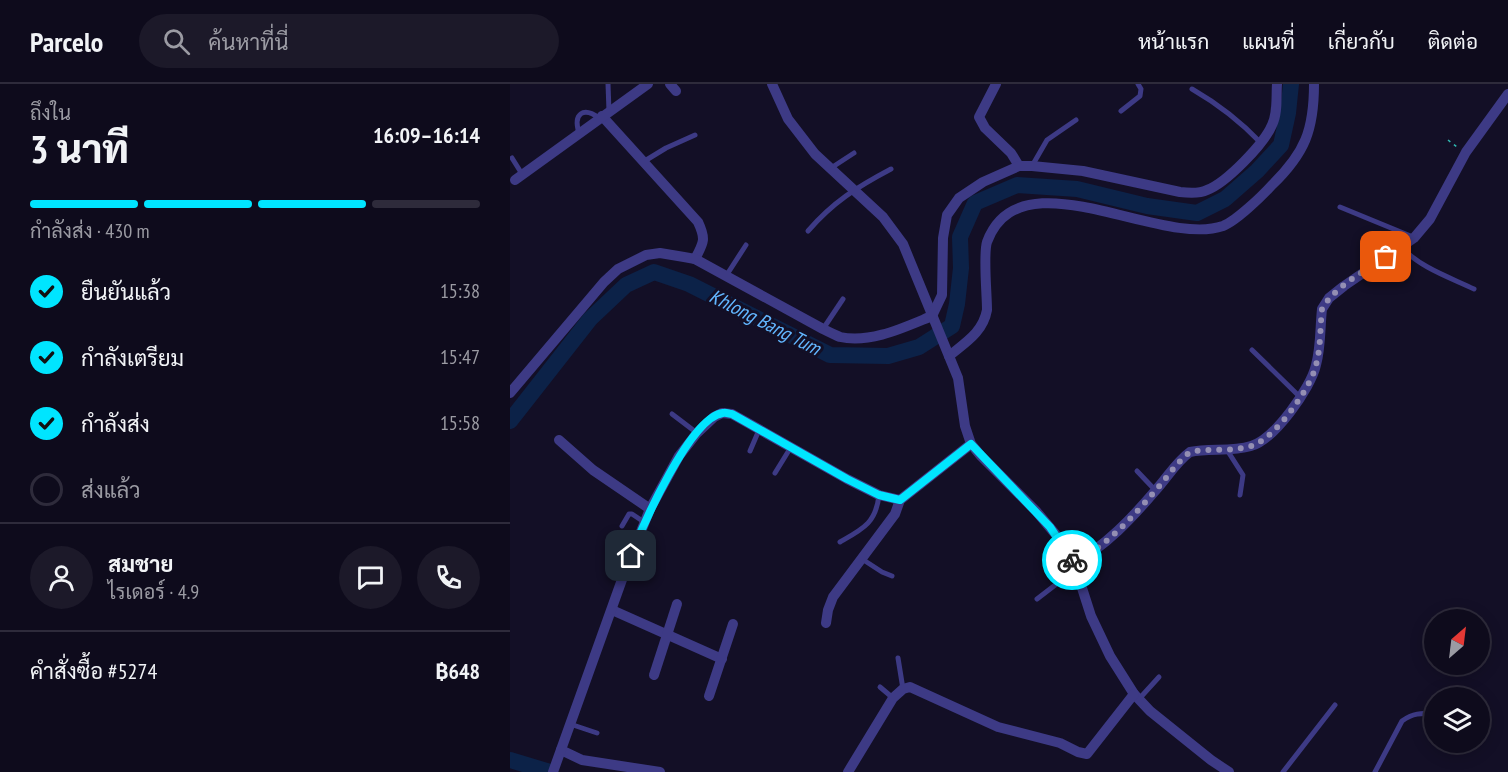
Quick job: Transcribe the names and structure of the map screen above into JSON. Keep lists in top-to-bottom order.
{
  "water": ["Khlong Bang Tum"],
  "north": "top right",
  "page": {
    "header": "Parcelo",
    "search": "ค้นหาที่นี่",
    "nav": [
      "หน้าแรก",
      "แผนที่",
      "เกี่ยวกับ",
      "ติดต่อ"
    ],
    "heading": ["3 นาที", "ถึงใน", "16:09–16:14"],
    "panel": [
      "สมชาย",
      "ไรเดอร์ · 4.9",
      "คำสั่งซื้อ #5274",
      "฿648"
    ],
    "bar": "กำลังส่ง · 430 m",
    "list": [
      ["ยืนยันแล้ว", "15:38"],
      ["กำลังเตรียม", "15:47"],
      ["กำลังส่ง", "15:58"],
      "ส่งแล้ว"
    ]
  }
}
